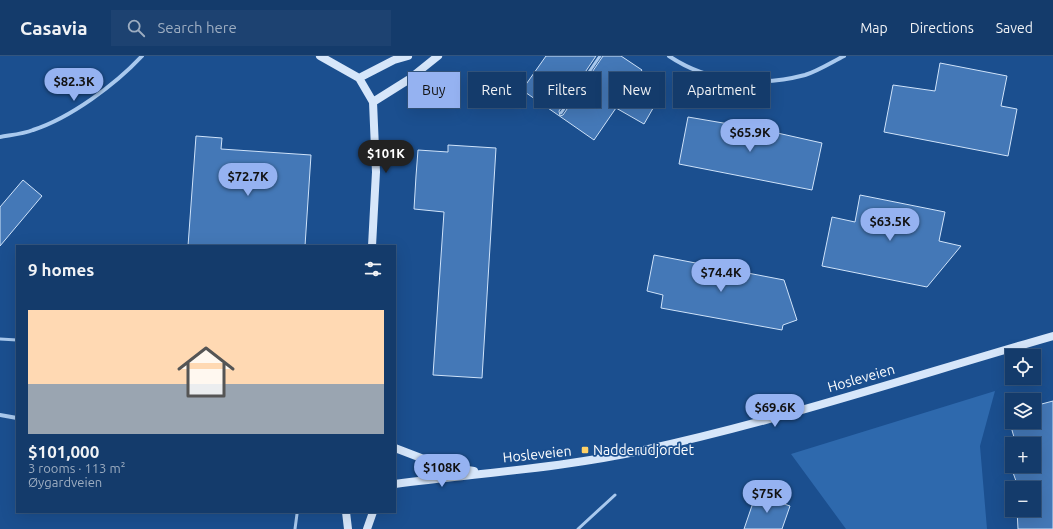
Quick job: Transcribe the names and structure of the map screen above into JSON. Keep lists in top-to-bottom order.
{
  "streets": {
    "street": ["Hosleveien"]
  },
  "places": {
    "transit": ["Nadderudjordet"]
  },
  "page": {
    "header": "Casavia",
    "search": "Search here",
    "nav": ["Map", "Directions", "Saved"],
    "price": [
      "$82.3K",
      "$65.9K",
      "$101K",
      "$72.7K",
      "$63.5K",
      "$74.4K",
      "$69.6K",
      "$108K",
      "$75K"
    ],
    "chip": [
      "Buy",
      "Rent",
      "Filters",
      "New",
      "Apartment"
    ],
    "heading": "9 homes",
    "list": [
      {
        "name": "$101,000",
        "note": "3 rooms · 113 m² · Øygardveien"
      }
    ],
    "map_buttons": ["+", "−"]
  }
}
